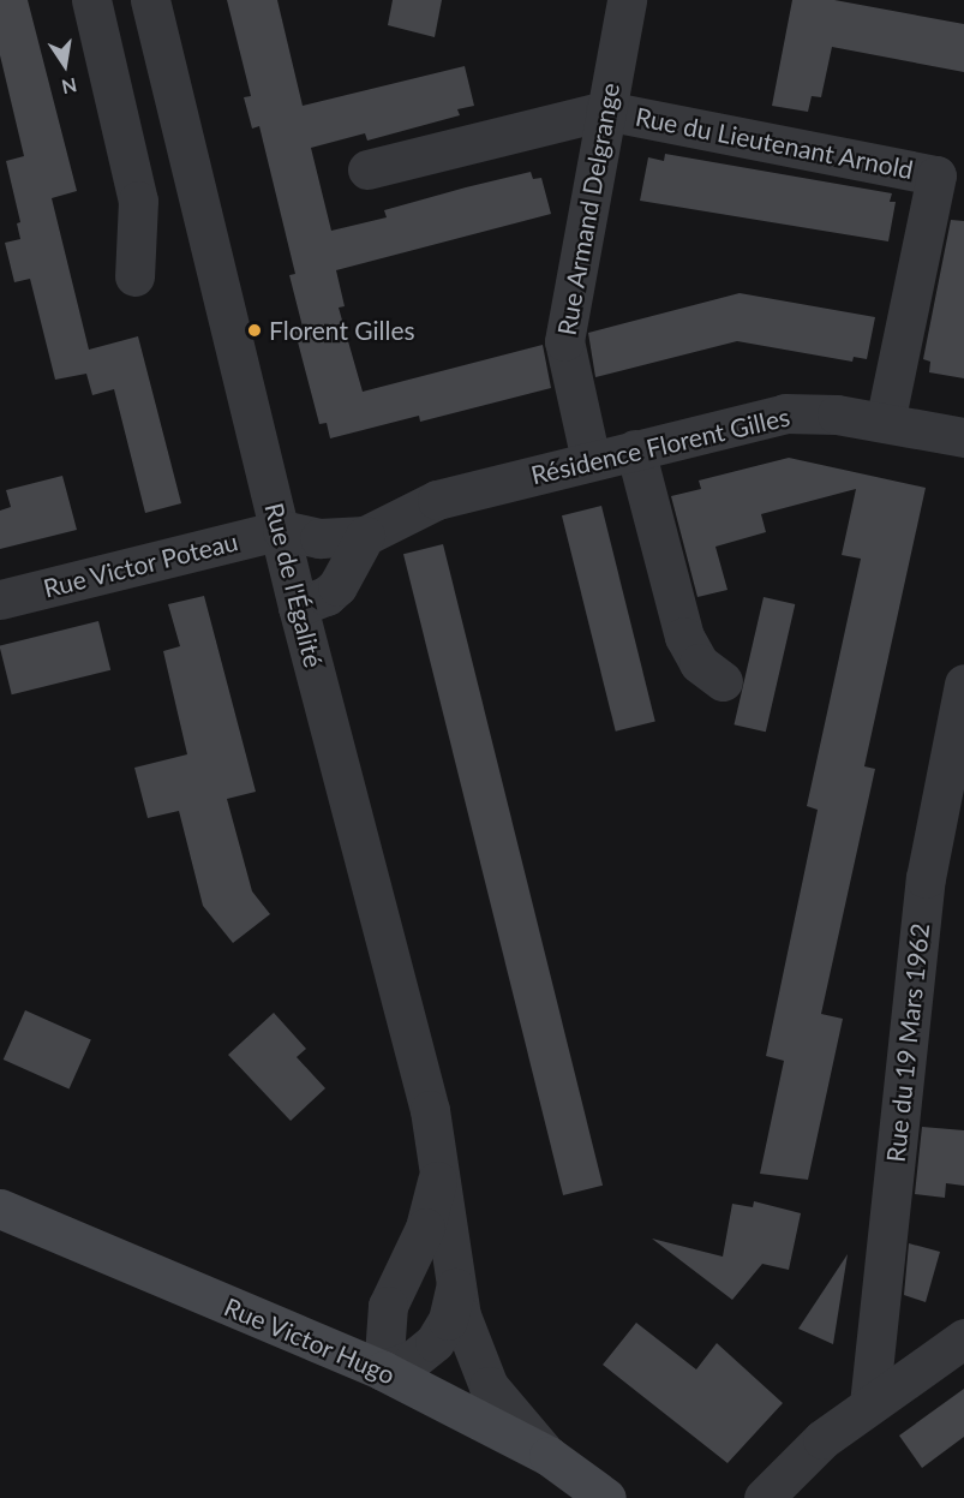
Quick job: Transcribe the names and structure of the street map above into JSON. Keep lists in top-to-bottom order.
{
  "streets": {
    "street": [
      "Rue du Lieutenant Arnold",
      "Rue Armand Delgrange",
      "Résidence Florent Gilles",
      "Rue Victor Poteau",
      "Rue de l'Égalité",
      "Rue du 19 Mars 1962",
      "Rue Victor Hugo"
    ]
  },
  "crossings": [
    ["Rue du Lieutenant Arnold", "Rue Armand Delgrange"],
    ["Rue du Lieutenant Arnold", "Résidence Florent Gilles"],
    ["Rue Armand Delgrange", "Résidence Florent Gilles"],
    ["Résidence Florent Gilles", "Rue Victor Poteau"],
    ["Résidence Florent Gilles", "Rue de l'Égalité"],
    ["Rue Victor Poteau", "Rue de l'Égalité"],
    ["Rue de l'Égalité", "Rue Victor Hugo"]
  ],
  "places": ["Florent Gilles"],
  "north": "bottom"
}
